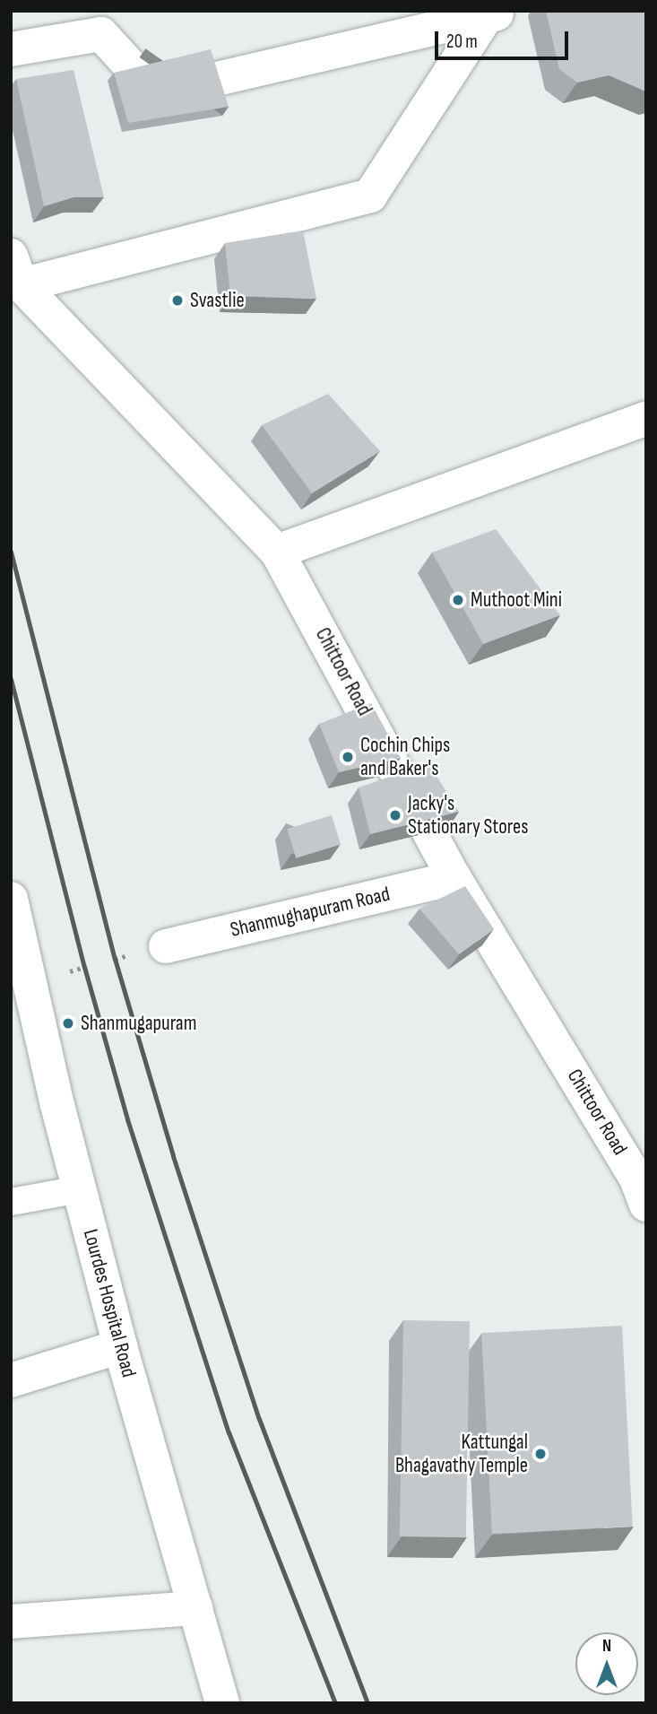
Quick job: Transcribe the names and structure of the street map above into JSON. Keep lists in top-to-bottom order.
{
  "streets": {
    "street": ["Chittoor Road", "Shanmughapuram Road", "Lourdes Hospital Road"]
  },
  "crossings": [
    ["Chittoor Road", "Shanmughapuram Road"]
  ],
  "places": [
    "Svastlie",
    "Muthoot Mini",
    "Cochin Chips and Baker's",
    "Jacky's Stationary Stores",
    "Shanmugapuram",
    "Kattungal Bhagavathy Temple"
  ],
  "scale_bar": "20 m",
  "north": "top"
}
